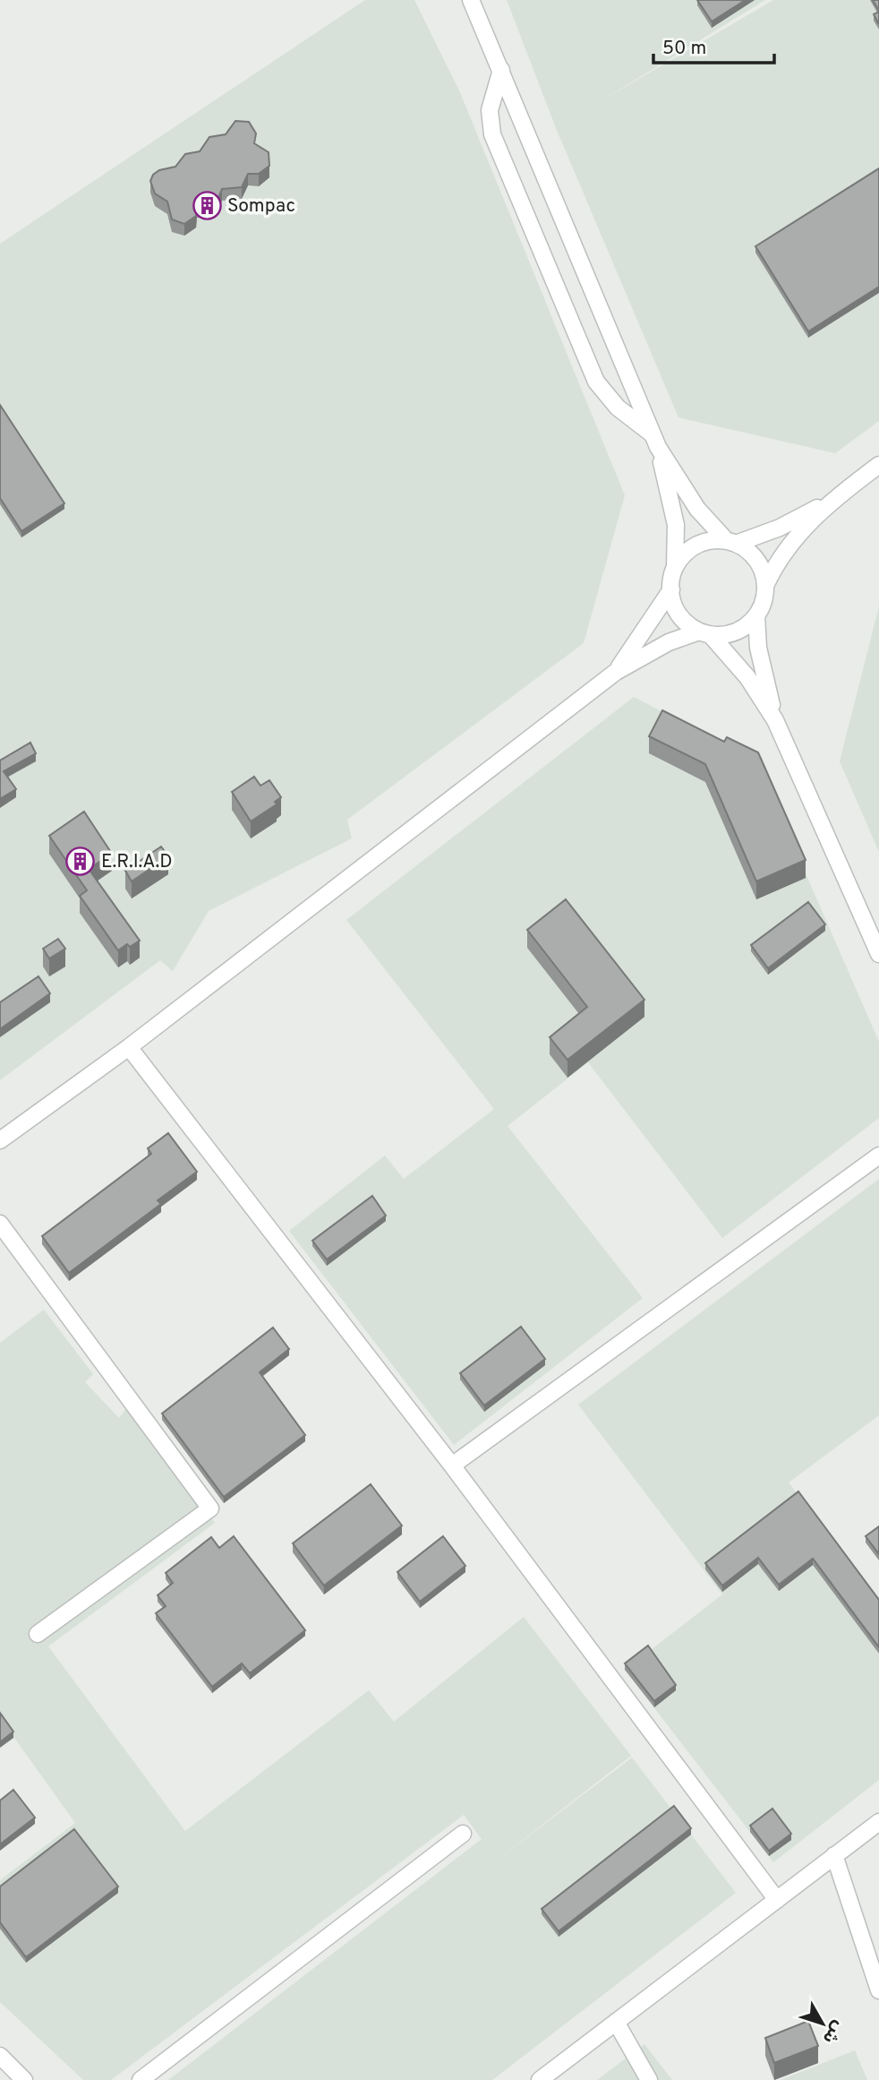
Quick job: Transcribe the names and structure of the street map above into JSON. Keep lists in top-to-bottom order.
{
  "places": {
    "building": ["Sompac", "E.R.I.A.D"]
  },
  "scale_bar": "50 m",
  "north": "bottom right"
}
